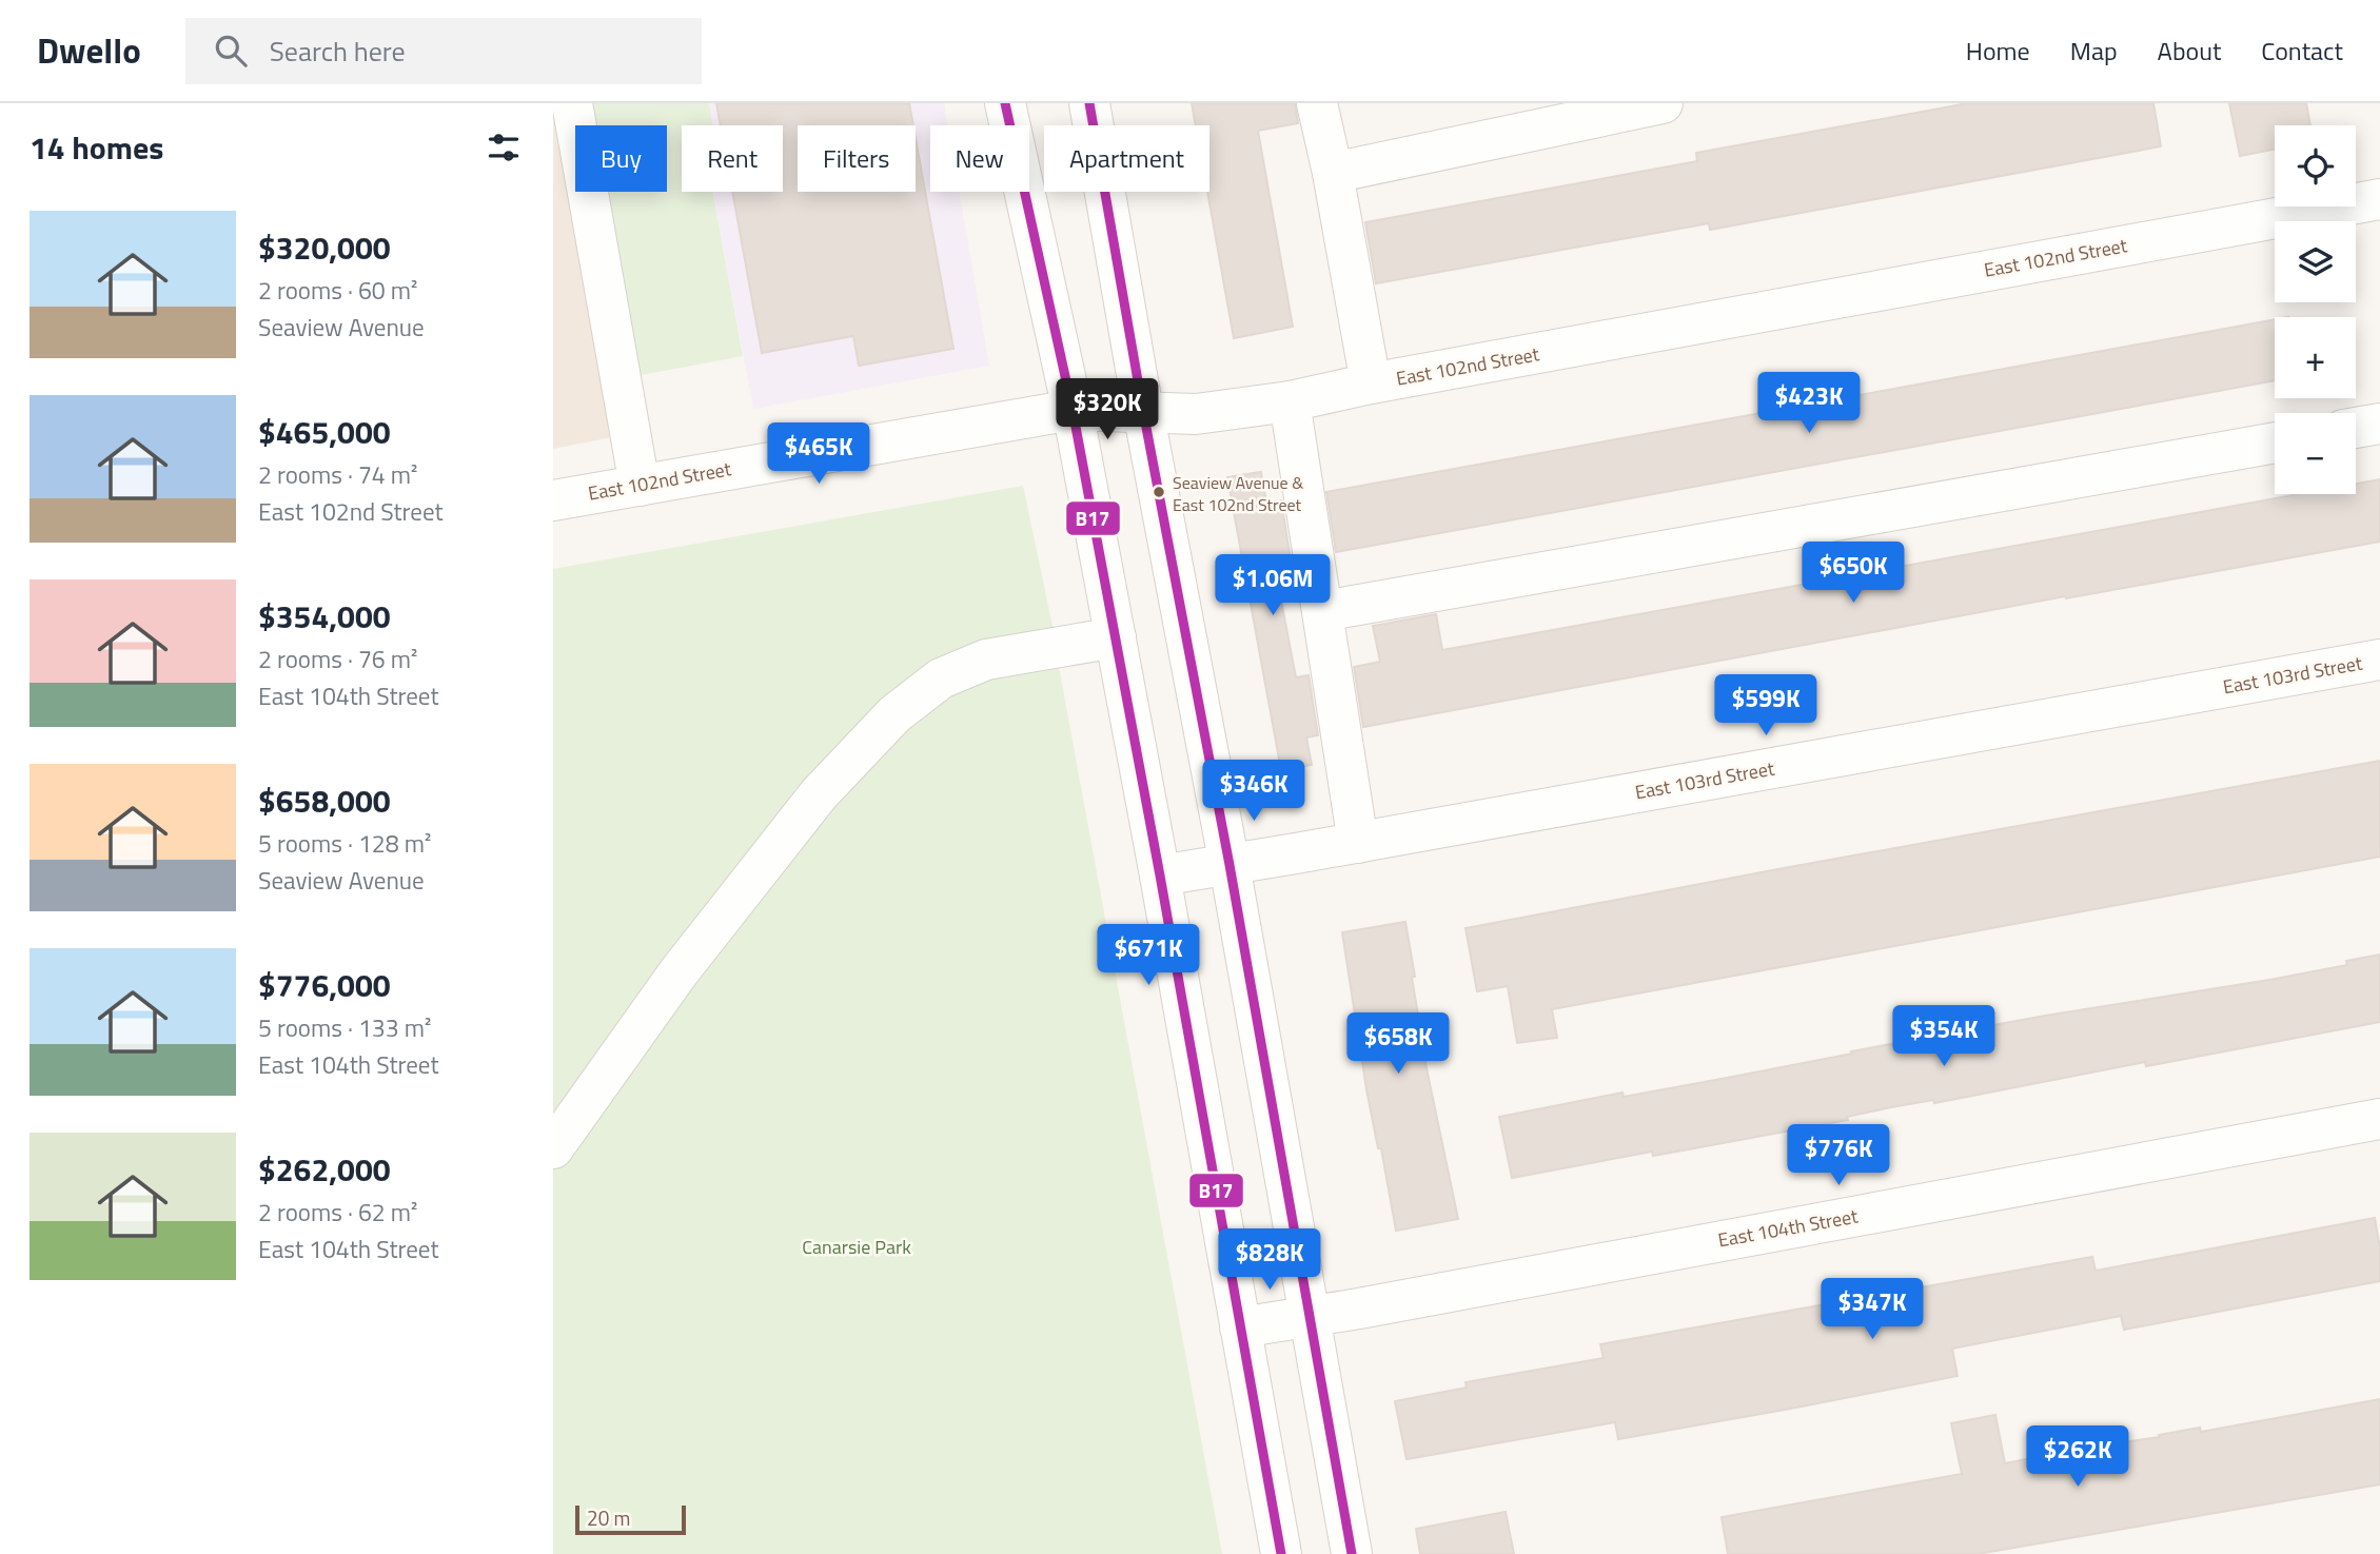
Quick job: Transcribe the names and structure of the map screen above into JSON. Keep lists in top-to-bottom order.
{
  "streets": {
    "street": ["East 102nd Street", "East 103rd Street", "East 104th Street"]
  },
  "parks": ["Canarsie Park"],
  "places": ["Seaview Avenue & East 102nd Street"],
  "lines": ["transit line B17"],
  "scale_bar": "20 m",
  "page": {
    "header": "Dwello",
    "search": "Search here",
    "nav": [
      "Home",
      "Map",
      "About",
      "Contact"
    ],
    "heading": "14 homes",
    "map_buttons": ["+", "−"],
    "chip": [
      "Buy",
      "Rent",
      "Filters",
      "New",
      "Apartment"
    ],
    "list": [
      {
        "name": "$320,000",
        "note": "2 rooms · 60 m² · Seaview Avenue"
      },
      {
        "name": "$465,000",
        "note": "2 rooms · 74 m² · East 102nd Street"
      },
      {
        "name": "$354,000",
        "note": "2 rooms · 76 m² · East 104th Street"
      },
      {
        "name": "$658,000",
        "note": "5 rooms · 128 m² · Seaview Avenue"
      },
      {
        "name": "$776,000",
        "note": "5 rooms · 133 m² · East 104th Street"
      },
      {
        "name": "$262,000",
        "note": "2 rooms · 62 m² · East 104th Street"
      }
    ],
    "price": [
      "$423K",
      "$320K",
      "$465K",
      "$650K",
      "$1.06M",
      "$599K",
      "$346K",
      "$671K",
      "$354K",
      "$658K",
      "$776K",
      "$828K",
      "$347K",
      "$262K"
    ],
    "scale": "20 m"
  }
}
